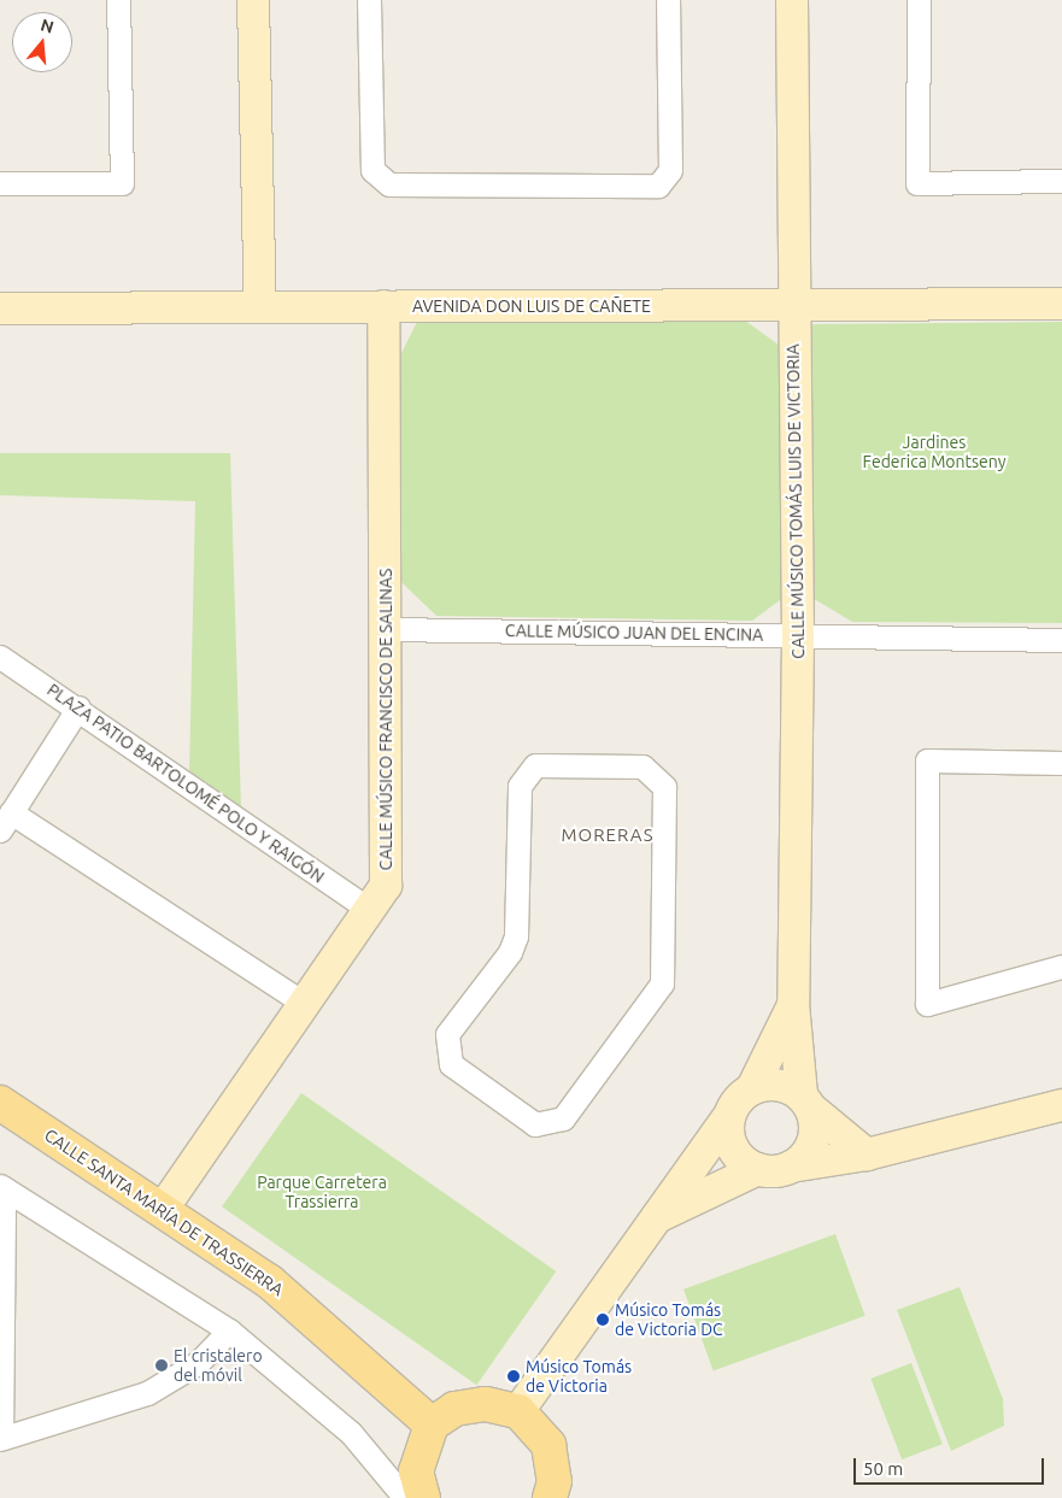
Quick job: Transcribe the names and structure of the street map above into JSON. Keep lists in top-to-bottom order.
{
  "streets": {
    "main road": ["CALLE SANTA MARÍA DE TRASSIERRA"],
    "street": [
      "AVENIDA DON LUIS DE CAÑETE",
      "CALLE MÚSICO TOMÁS LUIS DE VICTORIA",
      "CALLE MÚSICO JUAN DEL ENCINA",
      "CALLE MÚSICO FRANCISCO DE SALINAS",
      "PLAZA PATIO BARTOLOMÉ POLO Y RAIGÓN"
    ]
  },
  "crossings": [
    ["AVENIDA DON LUIS DE CAÑETE", "CALLE MÚSICO TOMÁS LUIS DE VICTORIA"],
    ["AVENIDA DON LUIS DE CAÑETE", "CALLE MÚSICO FRANCISCO DE SALINAS"],
    ["CALLE MÚSICO TOMÁS LUIS DE VICTORIA", "CALLE MÚSICO JUAN DEL ENCINA"],
    ["CALLE MÚSICO JUAN DEL ENCINA", "CALLE MÚSICO FRANCISCO DE SALINAS"],
    ["CALLE MÚSICO FRANCISCO DE SALINAS", "PLAZA PATIO BARTOLOMÉ POLO Y RAIGÓN"],
    ["CALLE MÚSICO FRANCISCO DE SALINAS", "CALLE SANTA MARÍA DE TRASSIERRA"]
  ],
  "districts": ["MORERAS"],
  "parks": ["Jardines Federica Montseny", "Parque Carretera Trassierra"],
  "places": ["Músico Tomás de Victoria DC", "El cristalero del móvil", "Músico Tomás de Victoria"],
  "scale_bar": "50 m",
  "north": "top"
}
